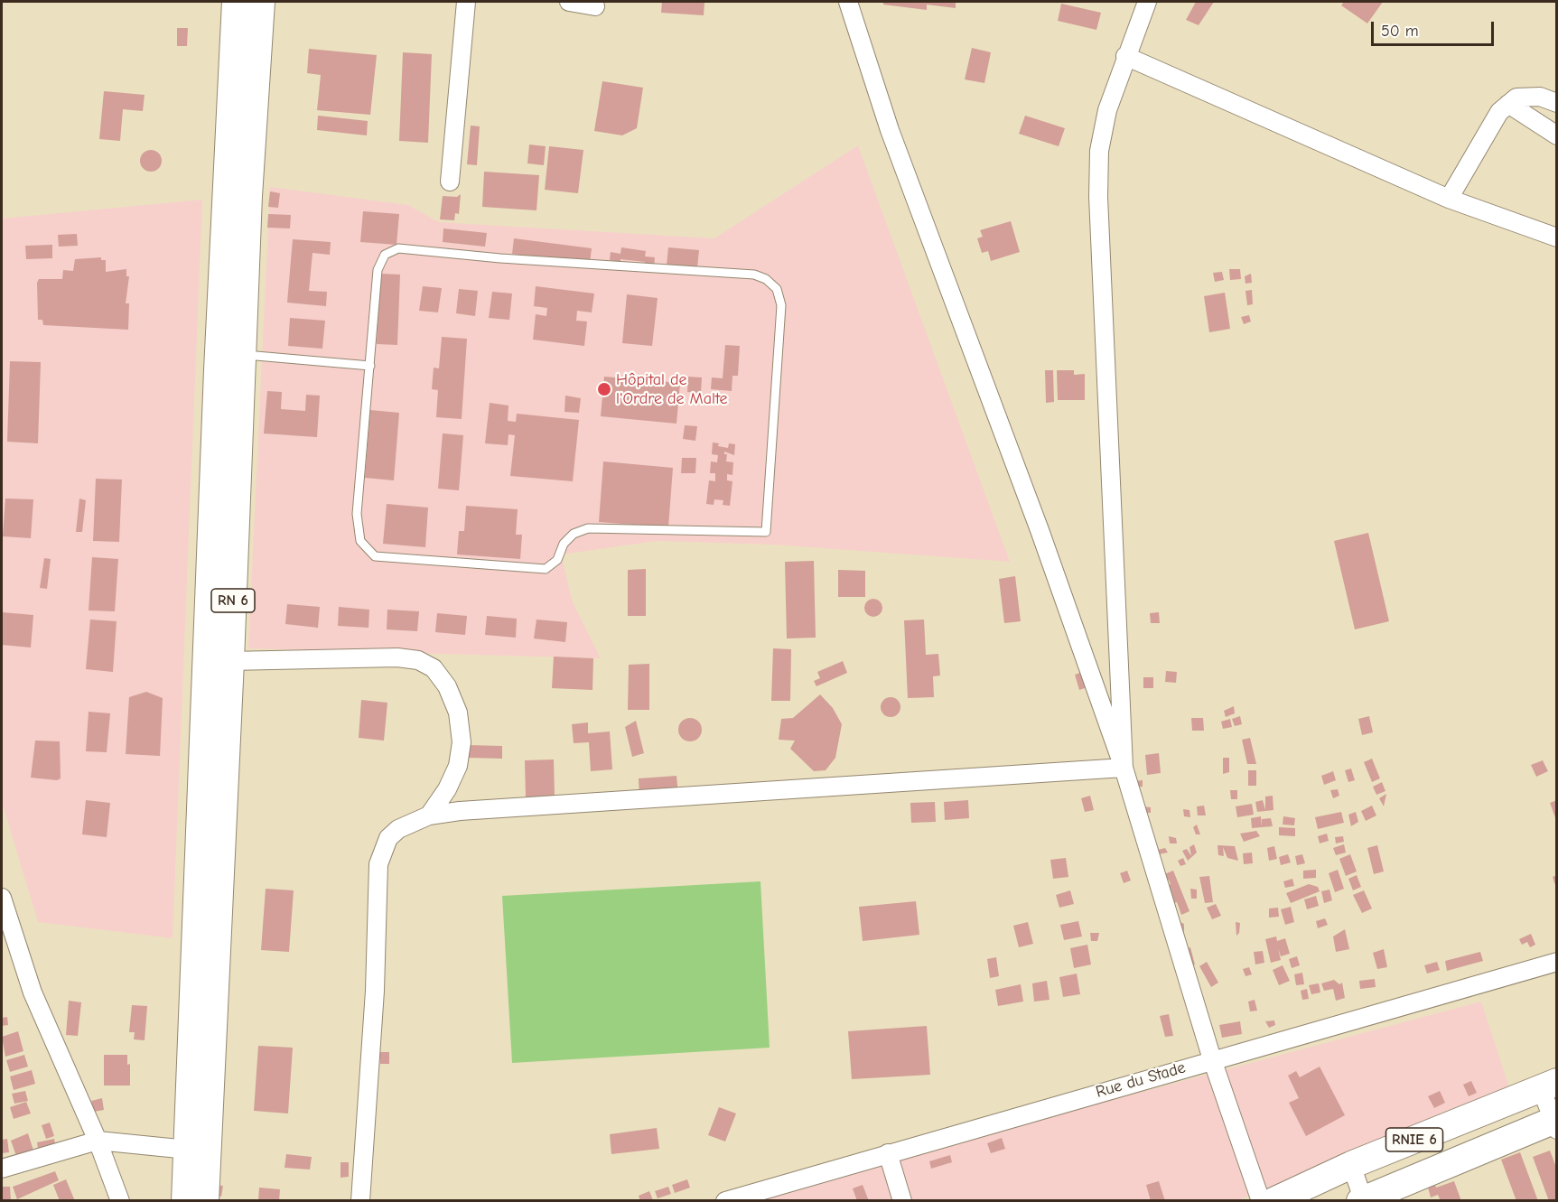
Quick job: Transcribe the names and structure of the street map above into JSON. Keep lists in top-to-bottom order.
{
  "streets": {
    "main road": ["RN 6", "RNIE 6"],
    "street": ["Rue du Stade"]
  },
  "places": ["Hôpital de l'Ordre de Malte"],
  "scale_bar": "50 m"
}
